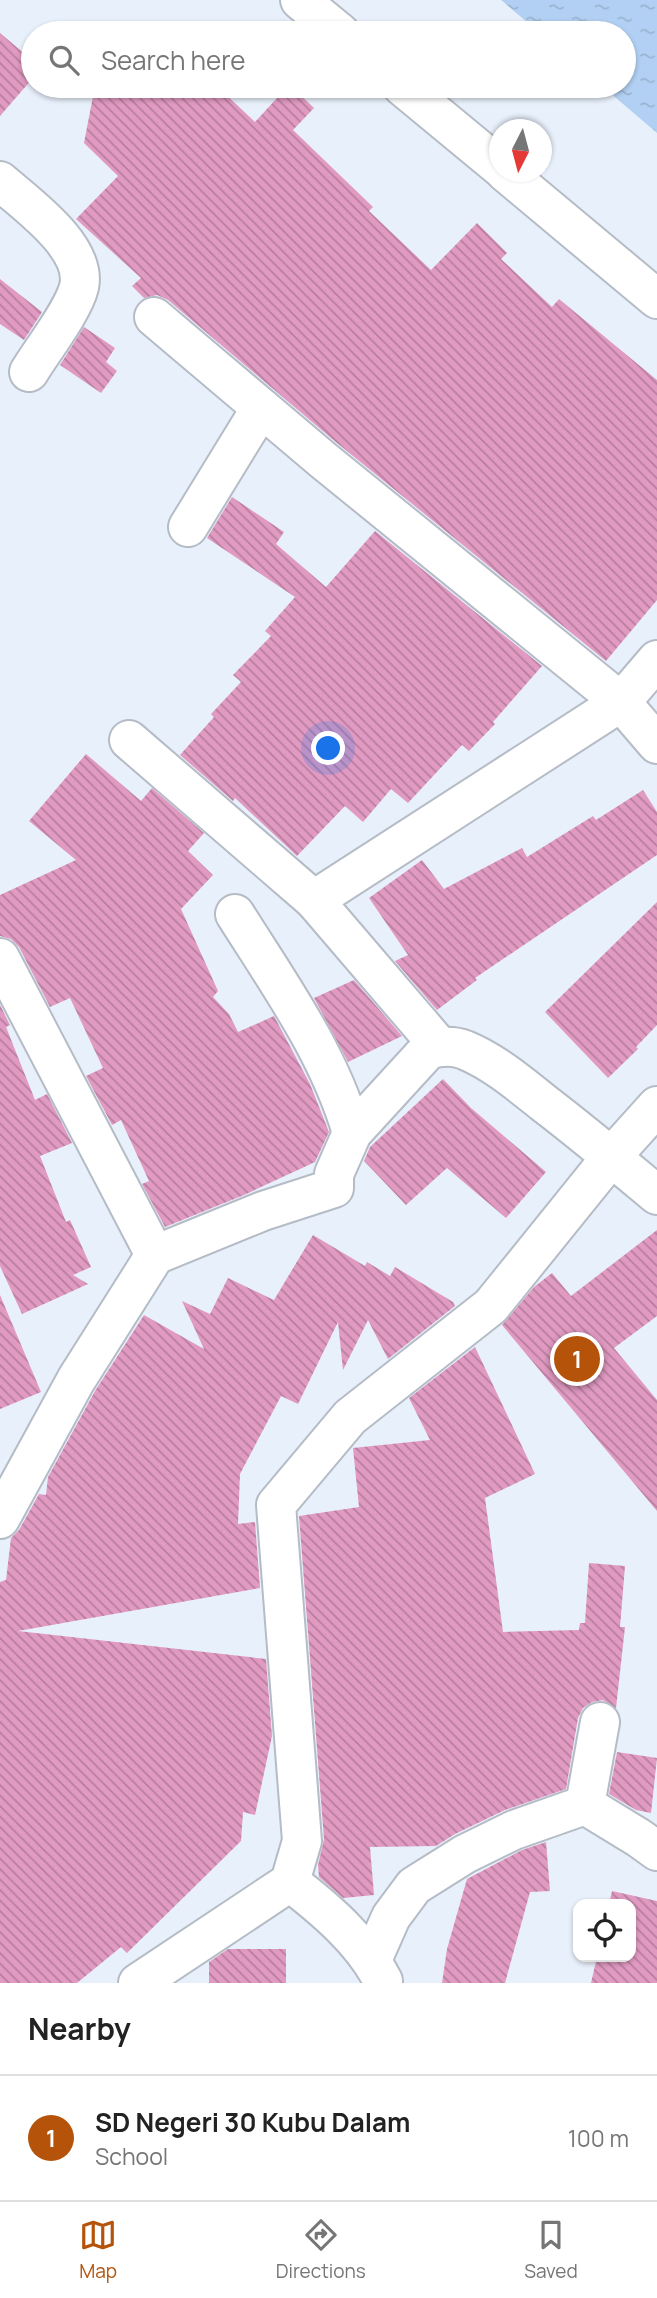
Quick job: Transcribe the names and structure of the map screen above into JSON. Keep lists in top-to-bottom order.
{
  "north": "bottom",
  "page": {
    "search": "Search here",
    "pins": "1",
    "heading": "Nearby",
    "list": [
      {
        "mark": "1",
        "name": "SD Negeri 30 Kubu Dalam",
        "note": "School",
        "value": "100 m"
      }
    ],
    "nav": ["Map", "Directions", "Saved"]
  }
}
